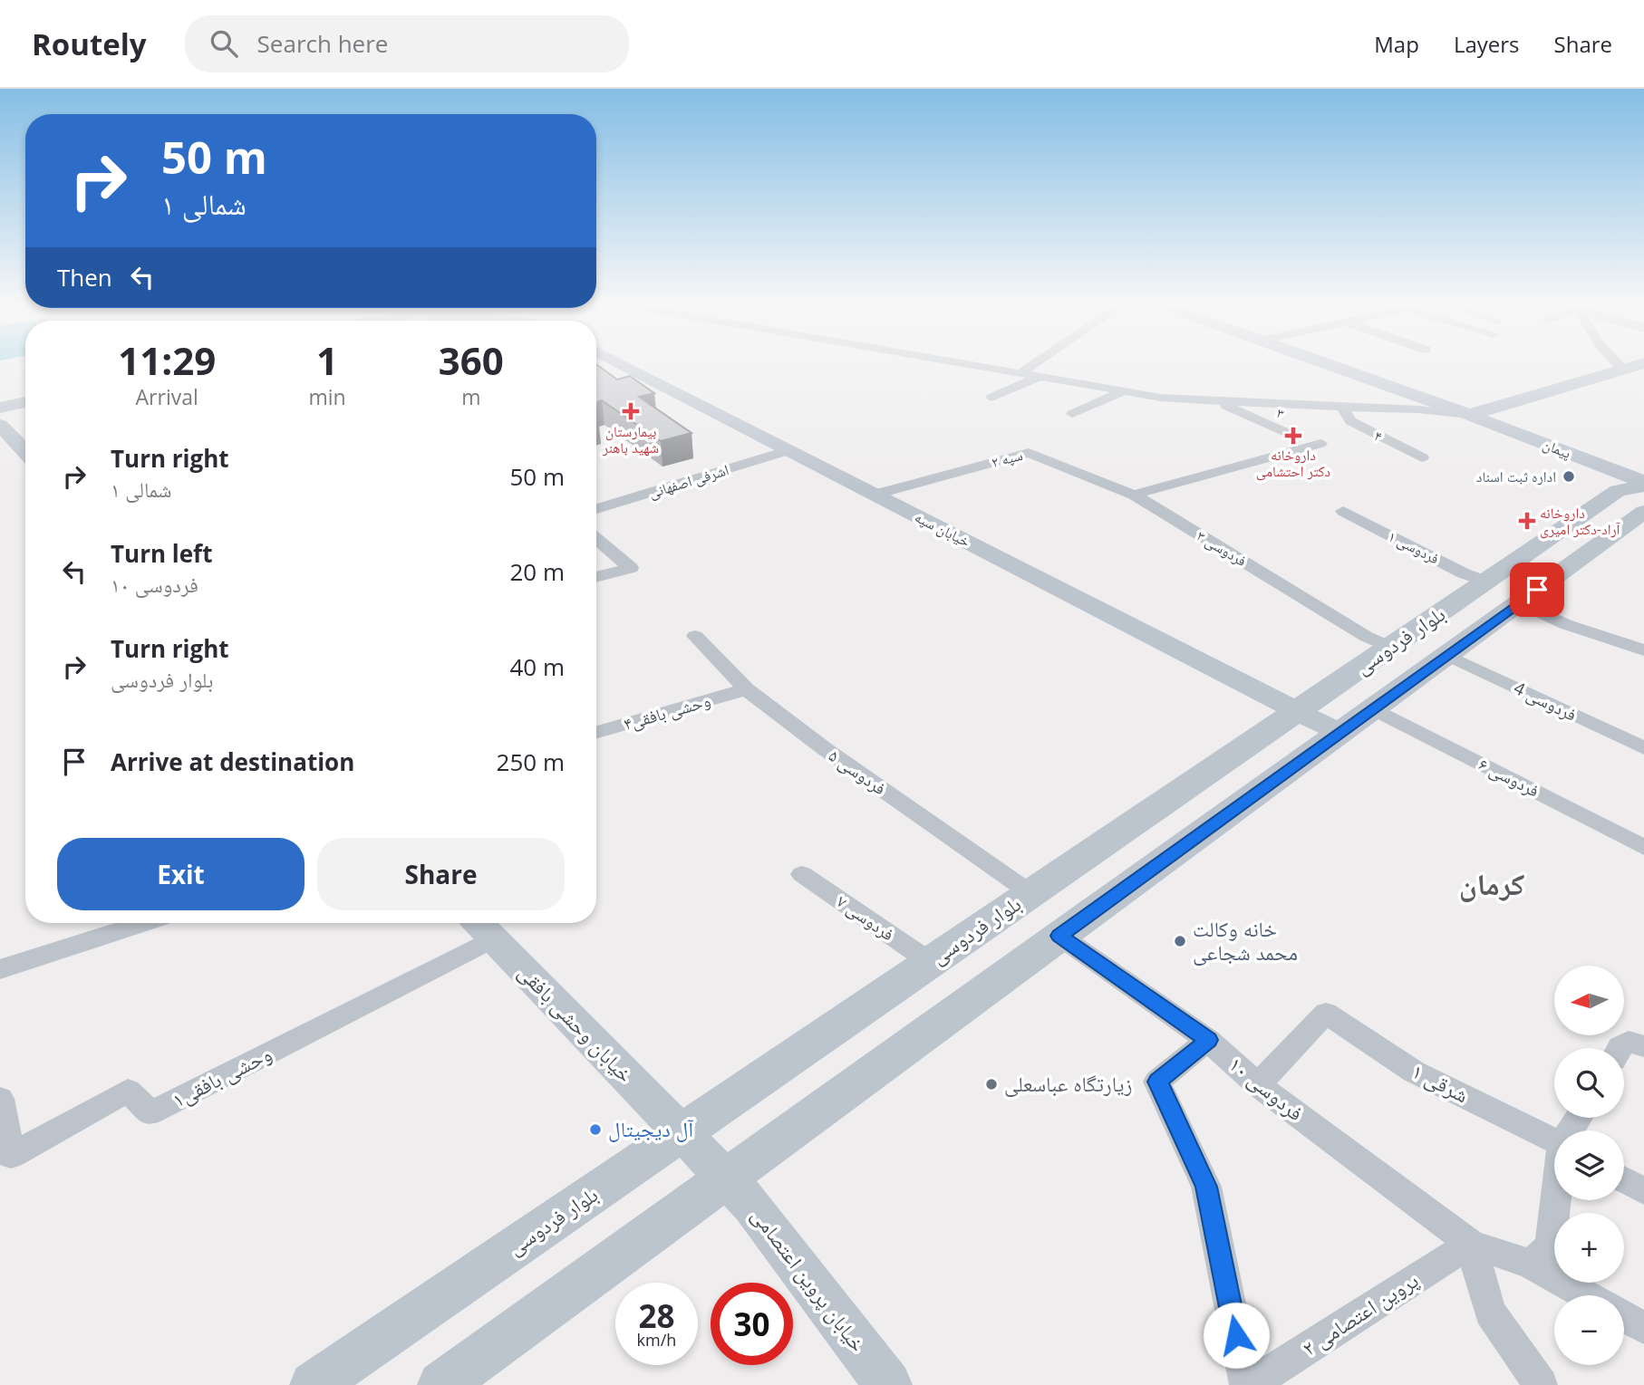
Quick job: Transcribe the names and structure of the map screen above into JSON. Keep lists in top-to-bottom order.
{
  "streets": {
    "main road": [
      "پیمان",
      "خیابان سپه",
      "بلوار فردوسی",
      "خیابان وحشی بافقی",
      "خیابان پروین اعتصامی"
    ],
    "street": [
      "۳",
      "۴",
      "سپه ۲",
      "اشرفی اصفهانی",
      "فردوسی ۱",
      "فردوسی ۳",
      "فردوسی 4",
      "وحشی بافقی۴",
      "فردوسی ۵",
      "فردوسی ۶",
      "فردوسی ۷",
      "وحشی بافقی۱",
      "شرقی ۱",
      "فردوسی ۱۰",
      "پروین اعتصامی ۲"
    ]
  },
  "crossings": [
    ["پیمان", "بلوار فردوسی"],
    ["سپه ۲", "خیابان سپه"],
    ["سپه ۲", "فردوسی ۳"],
    ["اشرفی اصفهانی", "خیابان سپه"],
    ["خیابان سپه", "بلوار فردوسی"],
    ["فردوسی ۱", "بلوار فردوسی"],
    ["فردوسی ۳", "بلوار فردوسی"],
    ["بلوار فردوسی", "فردوسی 4"],
    ["بلوار فردوسی", "فردوسی ۵"],
    ["بلوار فردوسی", "فردوسی ۶"],
    ["بلوار فردوسی", "فردوسی ۷"],
    ["بلوار فردوسی", "خیابان وحشی بافقی"],
    ["بلوار فردوسی", "فردوسی ۱۰"],
    ["بلوار فردوسی", "خیابان پروین اعتصامی"],
    ["وحشی بافقی۴", "فردوسی ۵"],
    ["خیابان وحشی بافقی", "وحشی بافقی۱"],
    ["خیابان وحشی بافقی", "خیابان پروین اعتصامی"],
    ["شرقی ۱", "فردوسی ۱۰"],
    ["فردوسی ۱۰", "پروین اعتصامی ۲"]
  ],
  "districts": ["کرمان"],
  "places": {
    "health": ["بیمارستان شهید باهنر", "داروخانه دکتر احتشامی", "داروخانه آراد-دکتر امیری"],
    "other": [
      "اداره ثبت اسناد",
      "خانه وکالت محمد شجاعی",
      "زیارتگاه عباسعلی",
      "آل دیجیتال"
    ]
  },
  "north": "left",
  "page": {
    "header": "Routely",
    "search": "Search here",
    "nav": ["Map", "Layers", "Share"],
    "turn": ["50 m", "شمالی ۱"],
    "then": "Then",
    "eta": [
      "11:29",
      "Arrival",
      "1",
      "min",
      "360",
      "m"
    ],
    "list": [
      {
        "name": "Turn right",
        "note": "شمالی ۱",
        "value": "50 m"
      },
      {
        "name": "Turn left",
        "note": "فردوسی ۱۰",
        "value": "20 m"
      },
      {
        "name": "Turn right",
        "note": "بلوار فردوسی",
        "value": "40 m"
      },
      {
        "name": "Arrive at destination",
        "value": "250 m"
      }
    ],
    "buttons": ["Exit", "Share"],
    "map_buttons": ["+", "−"],
    "speed": "28 km/h",
    "limit": "30"
  }
}
